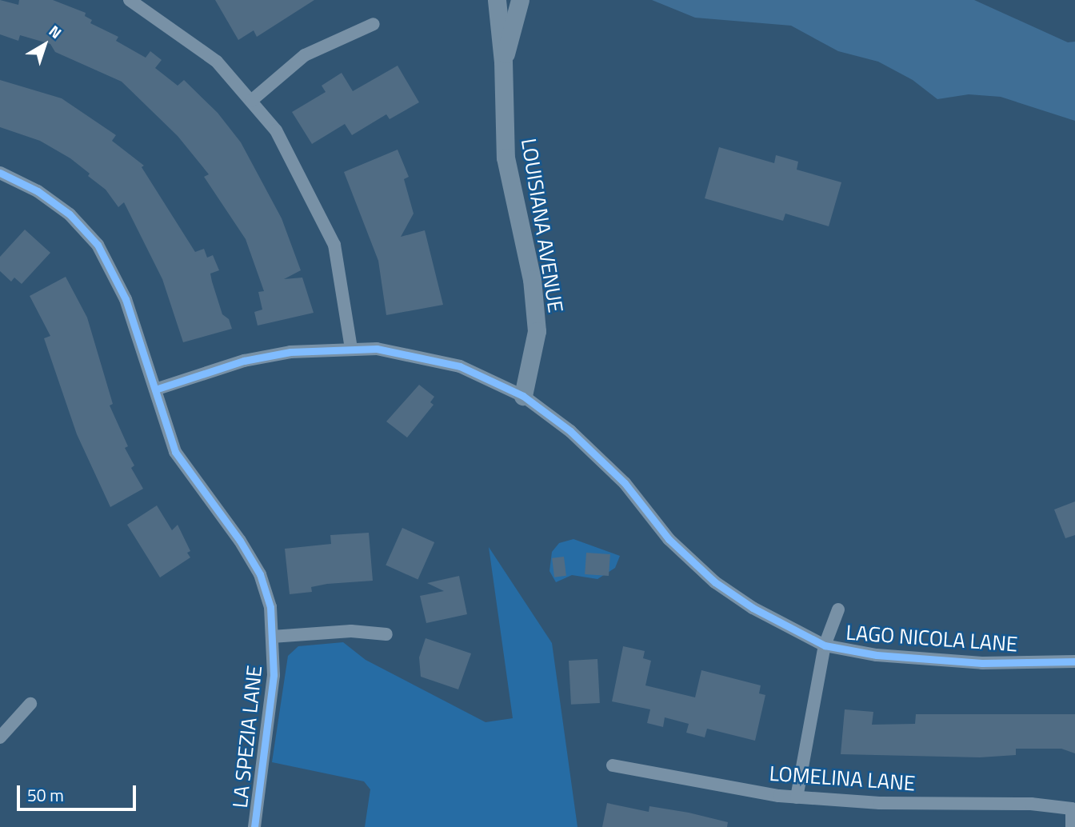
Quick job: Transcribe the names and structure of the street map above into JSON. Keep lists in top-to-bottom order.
{
  "streets": {
    "street": [
      "LOUISIANA AVENUE",
      "LAGO NICOLA LANE",
      "LA SPEZIA LANE",
      "LOMELINA LANE"
    ]
  },
  "crossings": [
    ["LOUISIANA AVENUE", "LAGO NICOLA LANE"],
    ["LAGO NICOLA LANE", "LA SPEZIA LANE"]
  ],
  "scale_bar": "50 m",
  "north": "top right"
}
